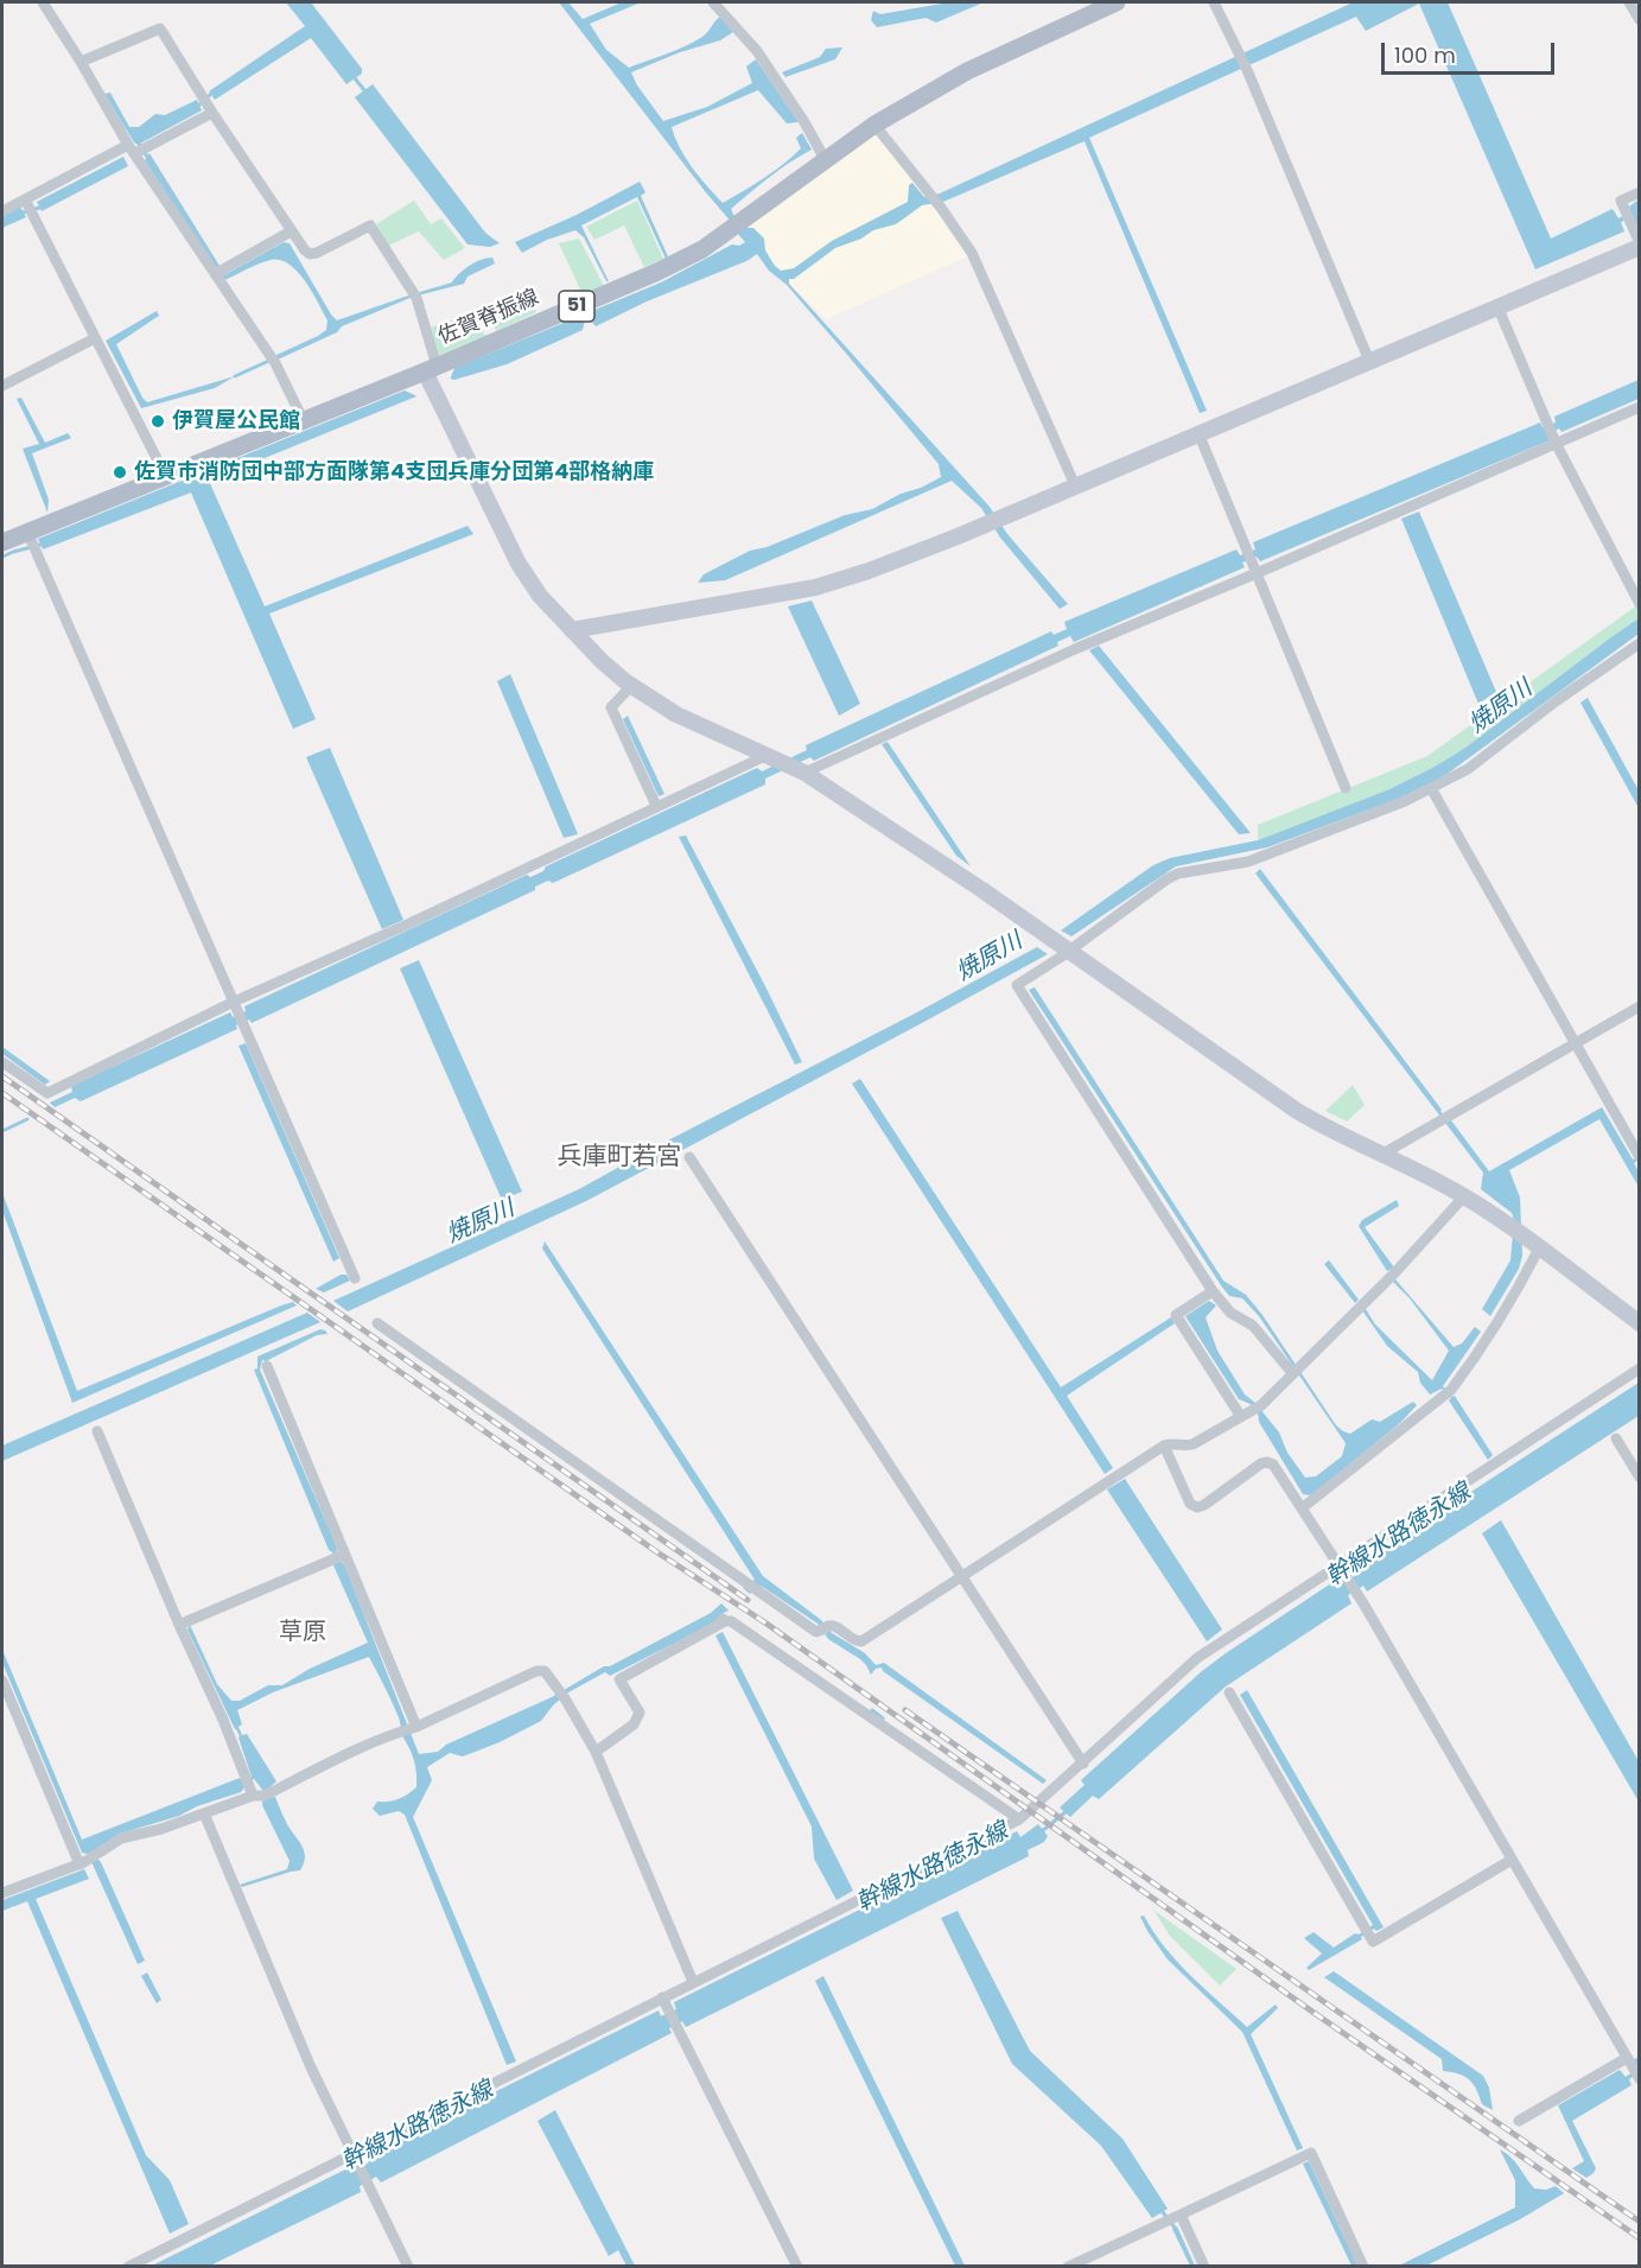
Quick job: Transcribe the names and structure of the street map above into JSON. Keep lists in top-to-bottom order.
{
  "streets": {
    "main road": ["51", "佐賀脊振線"]
  },
  "districts": ["兵庫町若宮", "草原"],
  "water": ["焼原川", "幹線水路徳永線"],
  "places": ["伊賀屋公民館", "佐賀市消防団中部方面隊第4支団兵庫分団第4部格納庫"],
  "scale_bar": "100 m"
}
